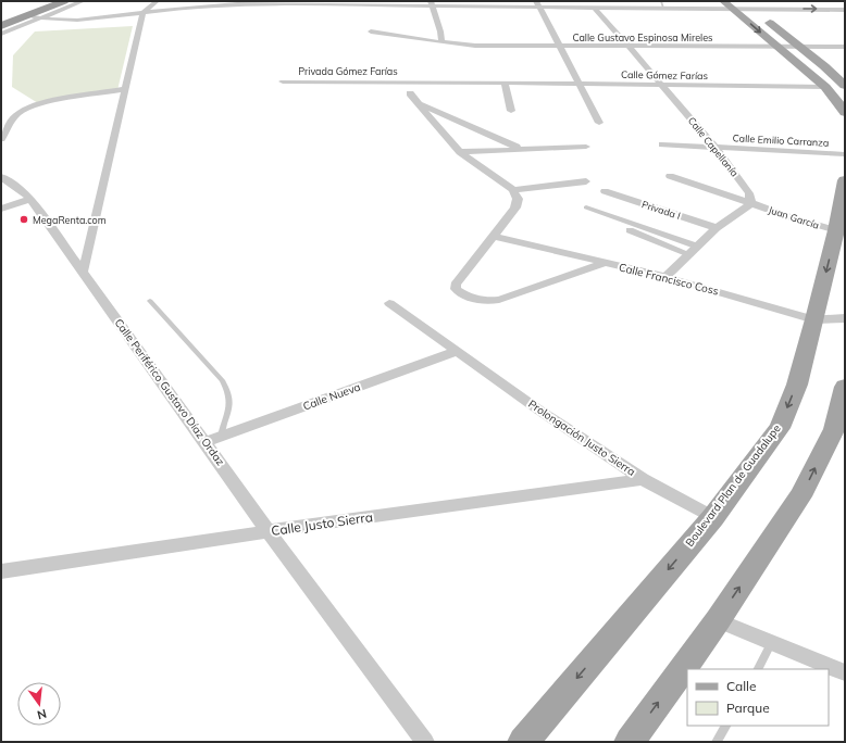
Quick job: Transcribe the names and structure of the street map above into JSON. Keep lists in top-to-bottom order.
{
  "streets": {
    "main road": ["Boulevard Plan de Guadalupe"],
    "street": [
      "Calle Gustavo Espinosa Mireles",
      "Privada Gómez Farías",
      "Calle Gómez Farías",
      "Calle Emilio Carranza",
      "Calle Capellanía",
      "Privada I",
      "Juan García",
      "Calle Francisco Coss",
      "Calle Periférico Gustavo Díaz Ordaz",
      "Calle Nueva",
      "Prolongación Justo Sierra",
      "Calle Justo Sierra"
    ]
  },
  "crossings": [
    ["Calle Gustavo Espinosa Mireles", "Calle Capellanía"],
    ["Privada Gómez Farías", "Calle Gómez Farías"],
    ["Calle Gómez Farías", "Calle Capellanía"],
    ["Calle Emilio Carranza", "Calle Capellanía"],
    ["Calle Capellanía", "Juan García"],
    ["Juan García", "Boulevard Plan de Guadalupe"],
    ["Calle Francisco Coss", "Boulevard Plan de Guadalupe"],
    ["Calle Periférico Gustavo Díaz Ordaz", "Calle Nueva"],
    ["Calle Periférico Gustavo Díaz Ordaz", "Calle Justo Sierra"],
    ["Calle Nueva", "Prolongación Justo Sierra"],
    ["Prolongación Justo Sierra", "Boulevard Plan de Guadalupe"],
    ["Prolongación Justo Sierra", "Calle Justo Sierra"]
  ],
  "places": ["MegaRenta.com"],
  "legend": ["Calle", "Parque"],
  "north": "bottom"
}
